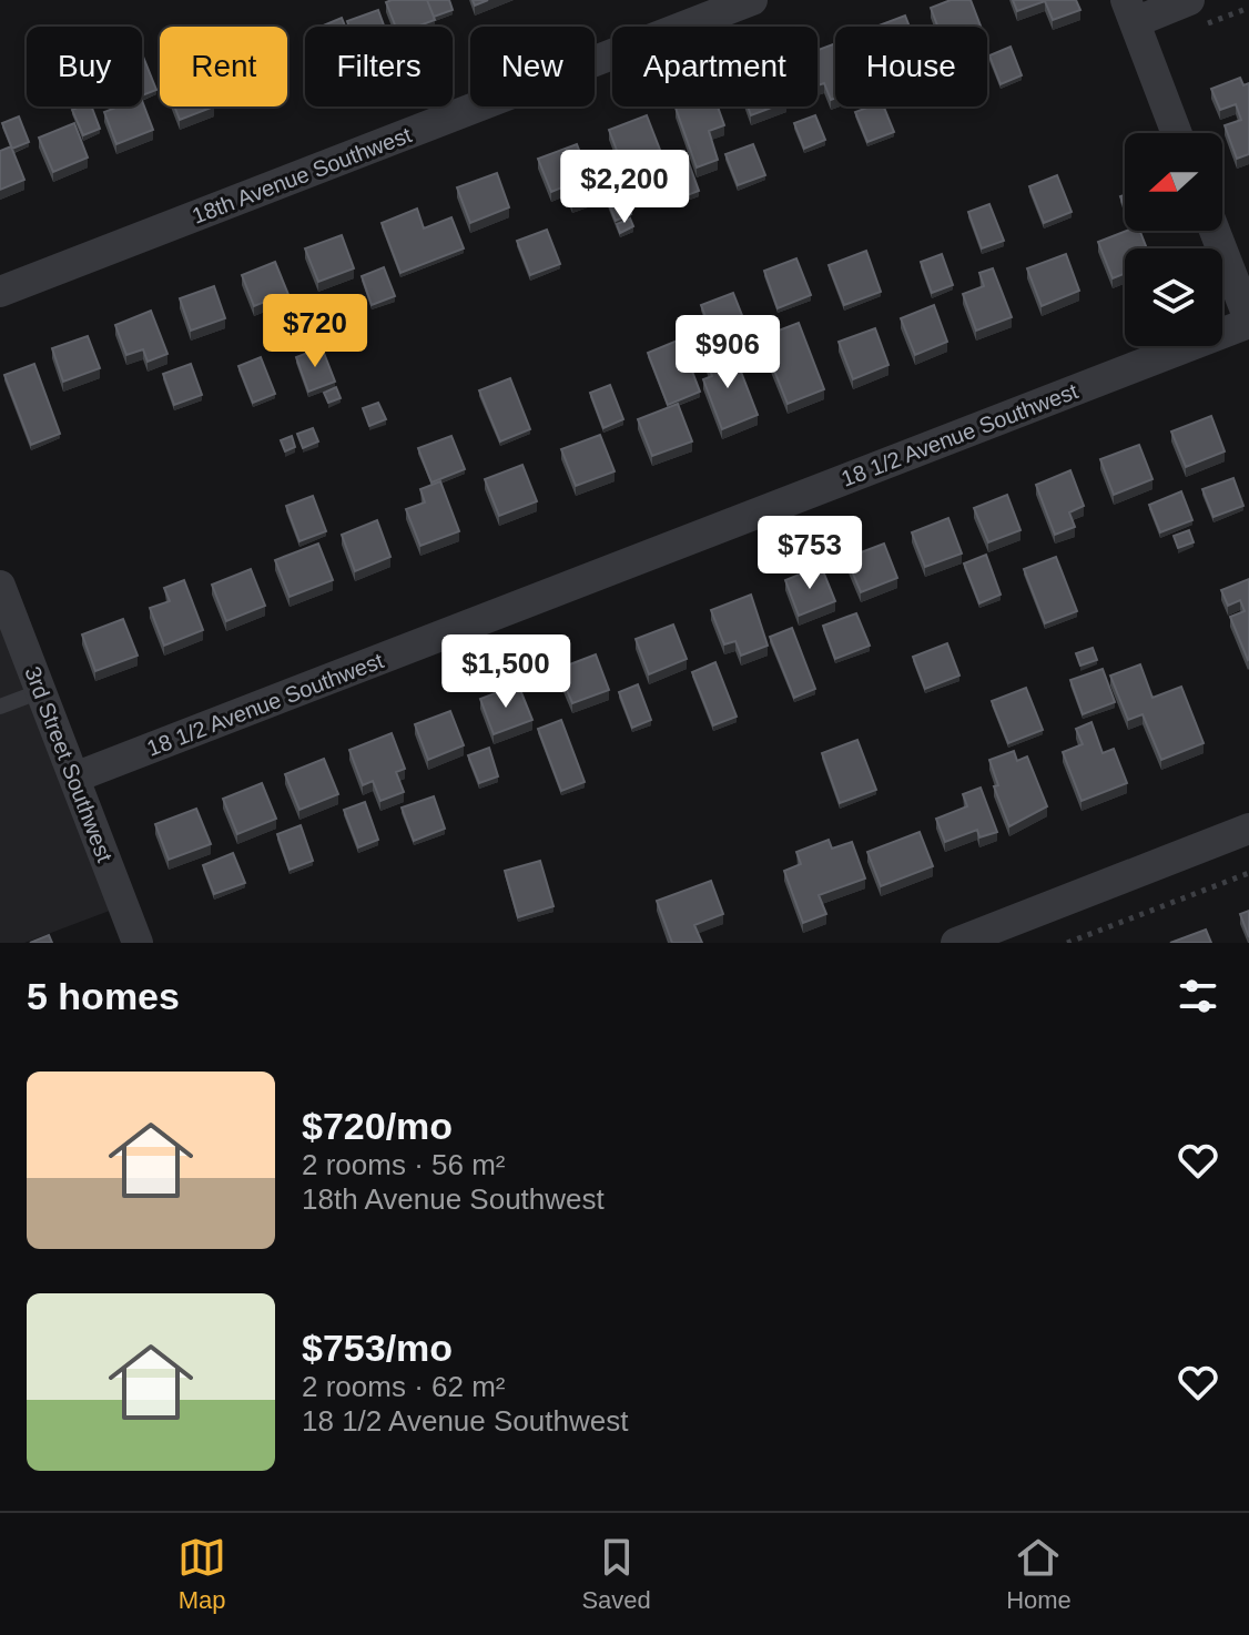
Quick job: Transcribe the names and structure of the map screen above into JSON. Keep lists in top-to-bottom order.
{
  "streets": {
    "street": ["18th Avenue Southwest", "18 1/2 Avenue Southwest", "3rd Street Southwest"]
  },
  "crossings": [
    ["18 1/2 Avenue Southwest", "3rd Street Southwest"]
  ],
  "north": "left",
  "page": {
    "chip": [
      "Buy",
      "Rent",
      "Filters",
      "New",
      "Apartment",
      "House"
    ],
    "price": [
      "$2,200",
      "$720",
      "$906",
      "$753",
      "$1,500"
    ],
    "heading": "5 homes",
    "list": [
      {
        "name": "$720/mo",
        "note": "2 rooms · 56 m² · 18th Avenue Southwest"
      },
      {
        "name": "$753/mo",
        "note": "2 rooms · 62 m² · 18 1/2 Avenue Southwest"
      }
    ],
    "tabs": ["Map", "Saved", "Home"]
  }
}
